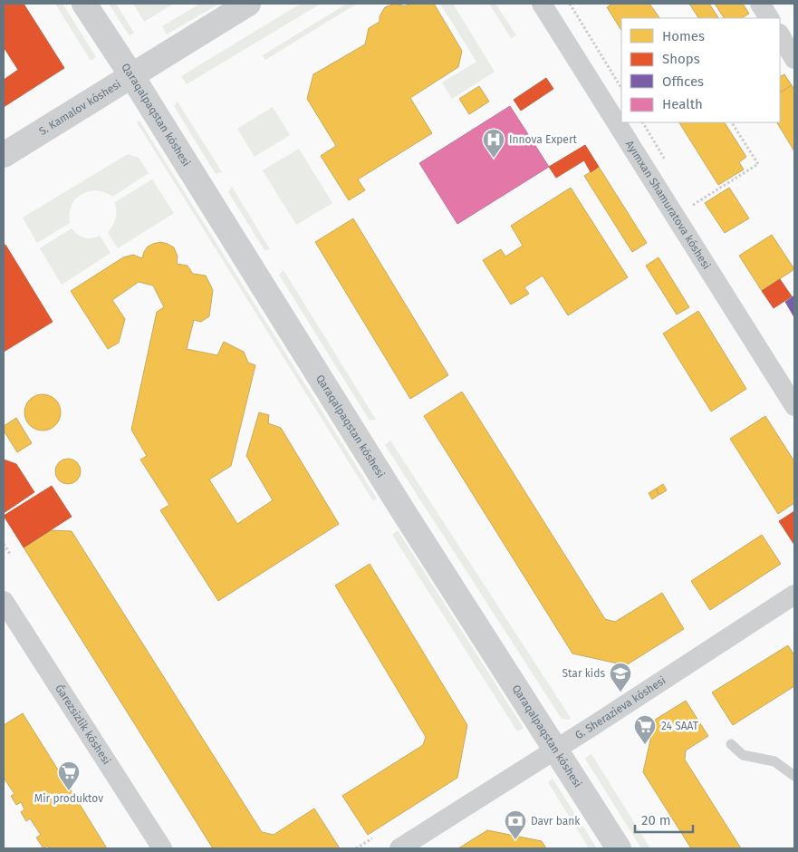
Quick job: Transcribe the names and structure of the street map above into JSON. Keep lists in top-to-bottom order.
{
  "streets": {
    "street": [
      "S. Kamalov kóshesi",
      "Qaraqalpaqstan kóshesi",
      "Ayımxan Shamuratova kóshesi",
      "G. Sherazieva kóshesi",
      "Ǵarezsizlik kóshesi"
    ]
  },
  "crossings": [
    ["S. Kamalov kóshesi", "Qaraqalpaqstan kóshesi"],
    ["Qaraqalpaqstan kóshesi", "G. Sherazieva kóshesi"]
  ],
  "places": {
    "hospital": ["Innova Expert"],
    "school or university": ["Star kids"],
    "supermarket": ["24 SAAT", "Mir produktov"],
    "bank": ["Davr bank"]
  },
  "legend": [
    "Homes",
    "Shops",
    "Offices",
    "Health"
  ],
  "scale_bar": "20 m"
}
